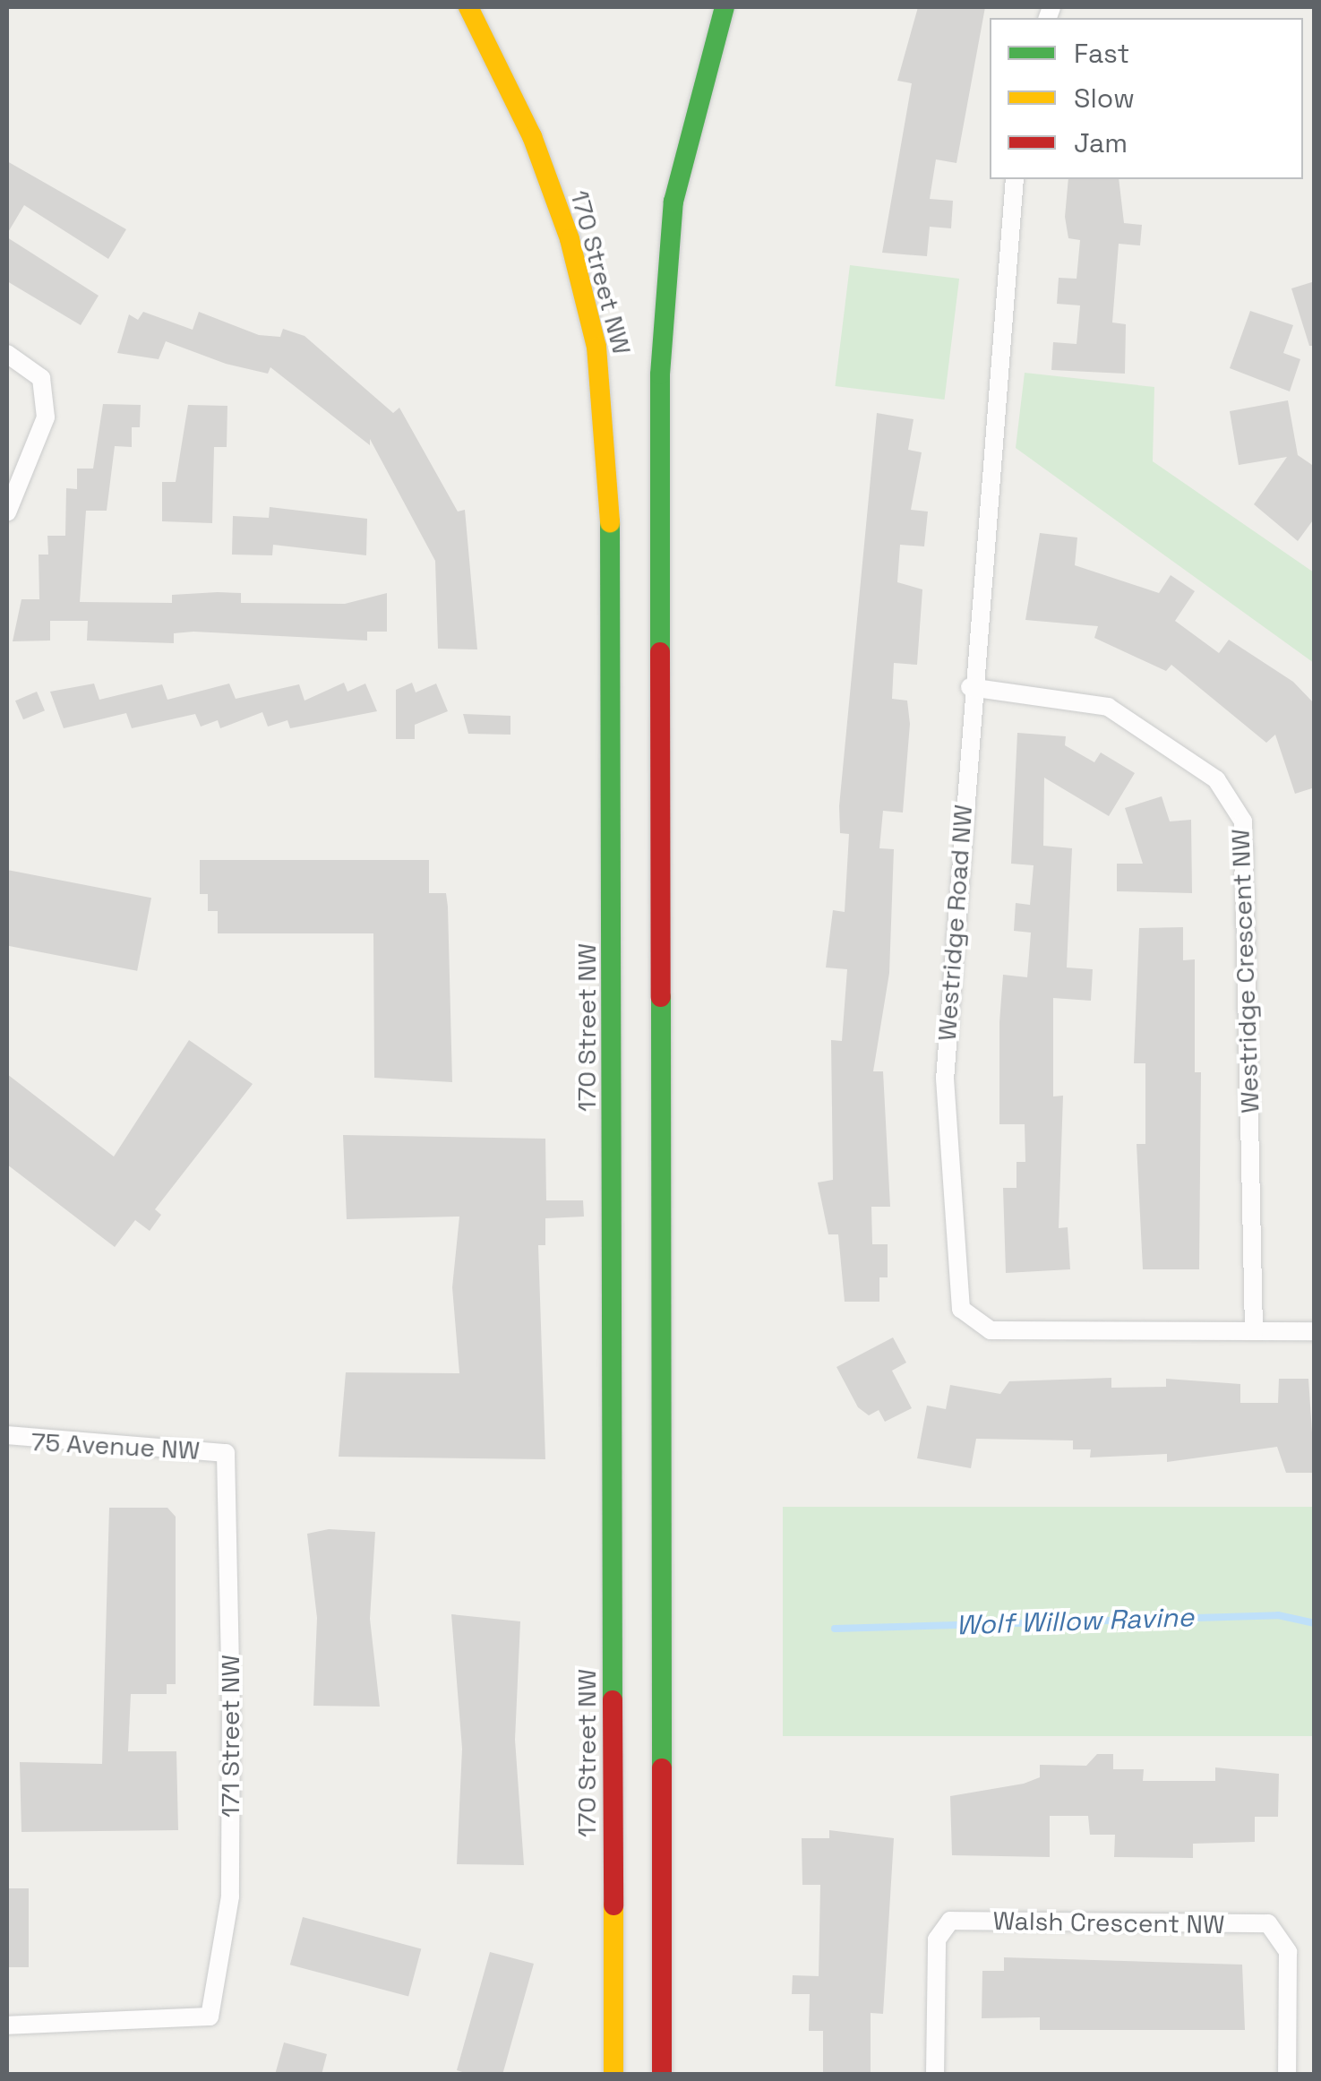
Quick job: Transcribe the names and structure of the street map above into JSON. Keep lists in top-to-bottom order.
{
  "streets": {
    "main road": ["170 Street NW"],
    "street": [
      "Westridge Road NW",
      "Westridge Crescent NW",
      "75 Avenue NW",
      "171 Street NW",
      "Walsh Crescent NW"
    ]
  },
  "crossings": [
    ["Westridge Road NW", "Westridge Crescent NW"],
    ["75 Avenue NW", "171 Street NW"]
  ],
  "water": ["Wolf Willow Ravine"],
  "legend": ["Fast", "Slow", "Jam"]
}
